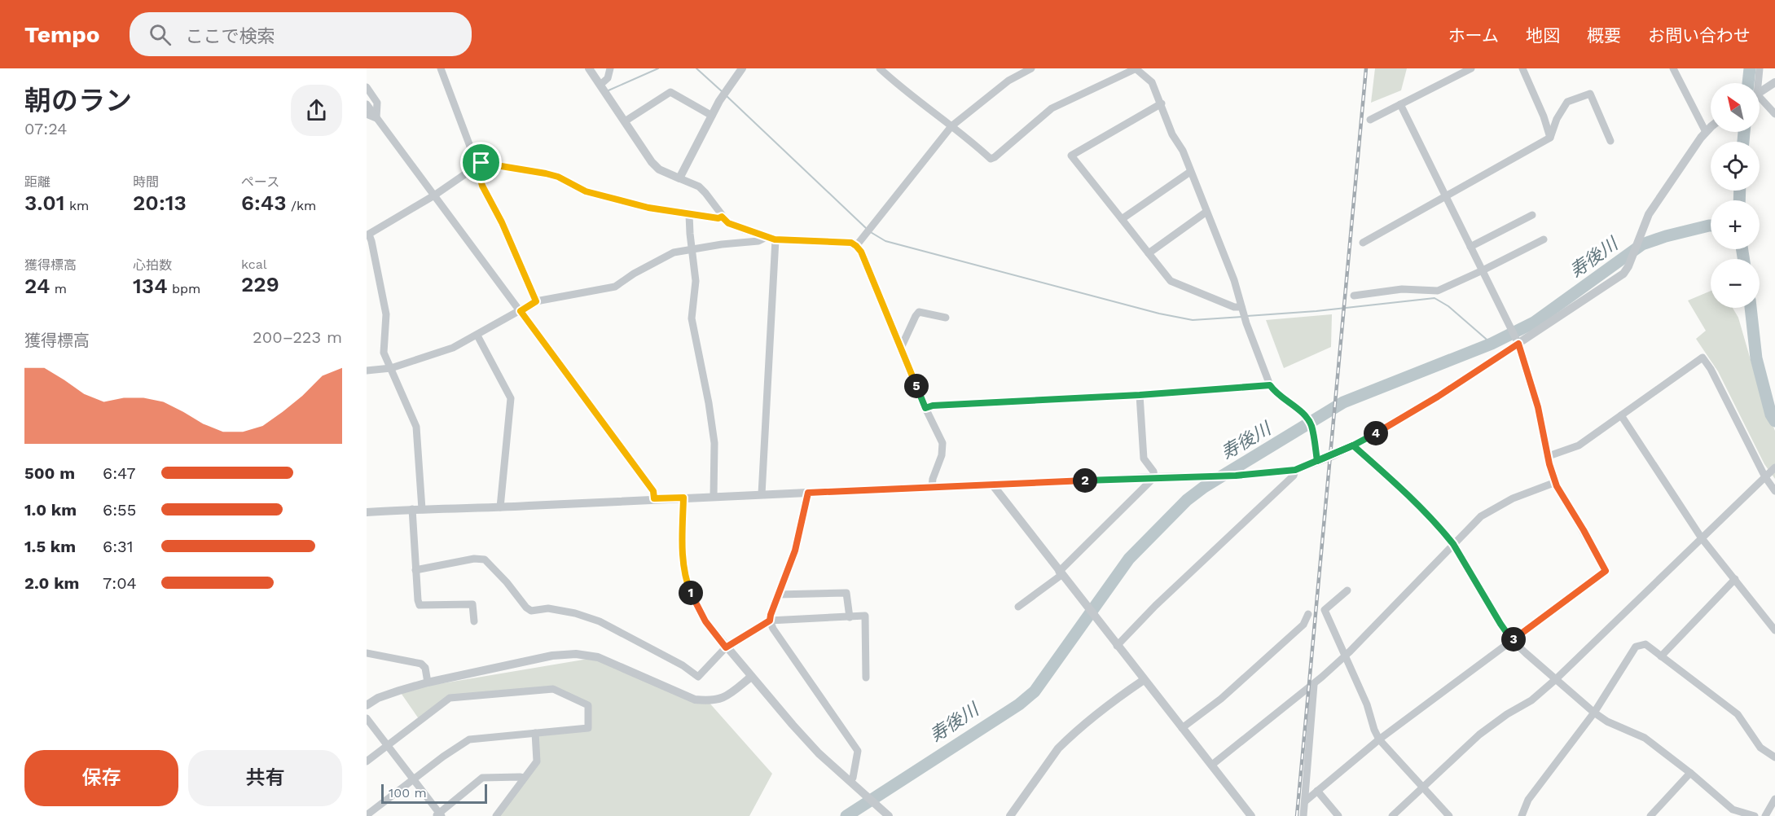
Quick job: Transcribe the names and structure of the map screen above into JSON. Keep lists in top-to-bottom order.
{
  "water": ["寿後川"],
  "scale_bar": "100 m",
  "north": "top left",
  "page": {
    "header": "Tempo",
    "search": "ここで検索",
    "nav": [
      "ホーム",
      "地図",
      "概要",
      "お問い合わせ"
    ],
    "heading": ["朝のラン", "07:24"],
    "map_buttons": ["+", "−"],
    "stats": [
      ["距離", "3.01 km"],
      ["時間", "20:13"],
      ["ペース", "6:43 /km"],
      ["獲得標高", "24 m"],
      ["心拍数", "134 bpm"],
      ["kcal", "229"]
    ],
    "chart": ["獲得標高", "200–223 m"],
    "pins": [
      "5",
      "4",
      "2",
      "1",
      "3"
    ],
    "list": [
      {
        "name": "500 m",
        "note": "6:47"
      },
      {
        "name": "1.0 km",
        "note": "6:55"
      },
      {
        "name": "1.5 km",
        "note": "6:31"
      },
      {
        "name": "2.0 km",
        "note": "7:04"
      }
    ],
    "buttons": ["保存", "共有"],
    "scale": "100 m"
  }
}
